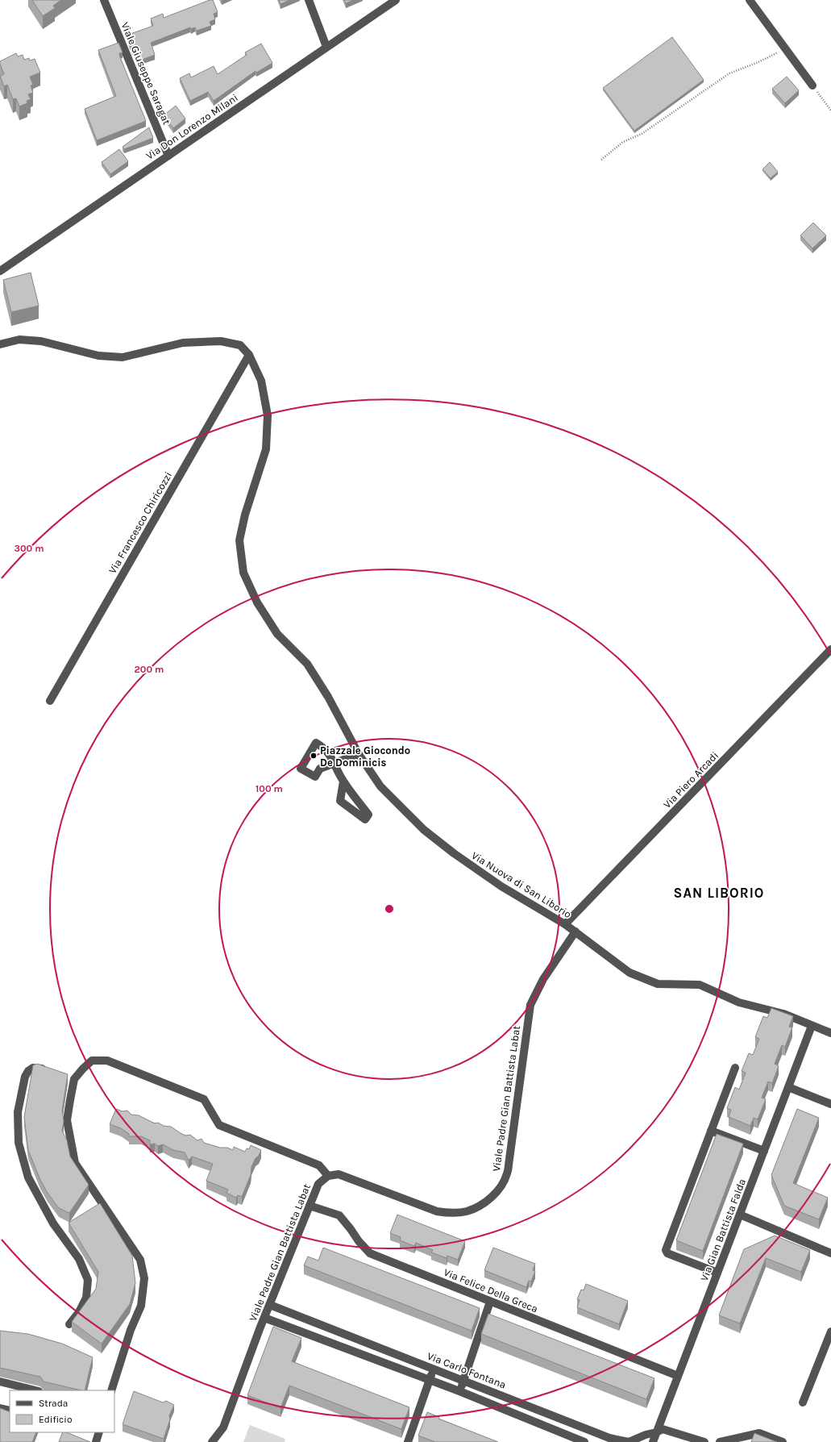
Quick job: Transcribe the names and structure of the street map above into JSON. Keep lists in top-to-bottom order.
{
  "streets": {
    "street": [
      "Viale Giuseppe Saragat",
      "Via Don Lorenzo Milani",
      "Via Francesco Chiricozzi",
      "Via Piero Arcadi",
      "Via Nuova di San Liborio",
      "Viale Padre Gian Battista Labat",
      "Via Gian Battista Falda",
      "Via Felice Della Greca",
      "Via Carlo Fontana"
    ]
  },
  "crossings": [
    ["Viale Giuseppe Saragat", "Via Don Lorenzo Milani"],
    ["Via Francesco Chiricozzi", "Via Nuova di San Liborio"],
    ["Via Piero Arcadi", "Via Nuova di San Liborio"],
    ["Via Nuova di San Liborio", "Viale Padre Gian Battista Labat"],
    ["Via Nuova di San Liborio", "Via Gian Battista Falda"],
    ["Viale Padre Gian Battista Labat", "Via Felice Della Greca"],
    ["Viale Padre Gian Battista Labat", "Via Carlo Fontana"],
    ["Via Gian Battista Falda", "Via Felice Della Greca"],
    ["Via Gian Battista Falda", "Via Carlo Fontana"]
  ],
  "districts": ["SAN LIBORIO"],
  "places": ["Piazzale Giocondo De Dominicis"],
  "legend": ["Strada", "Edificio"],
  "rings": ["300 m", "200 m", "100 m"]
}
